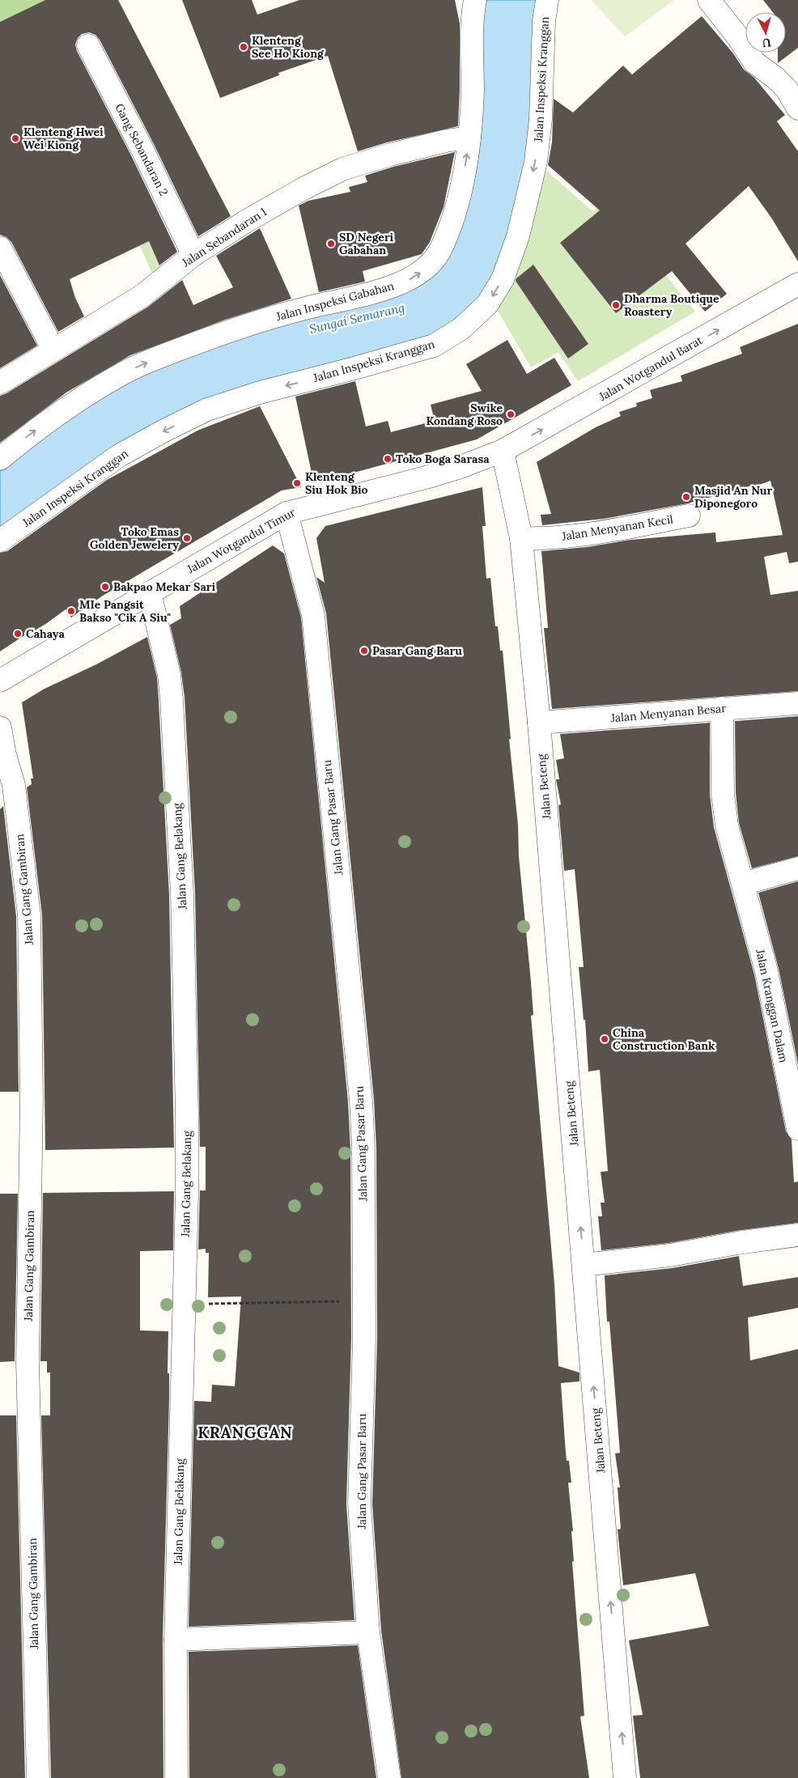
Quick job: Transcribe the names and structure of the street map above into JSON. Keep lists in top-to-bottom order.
{
  "streets": {
    "street": [
      "Jalan Inspeksi Kranggan",
      "Gang Sebandaran 2",
      "Jalan Sebandaran 1",
      "Jalan Inspeksi Gabahan",
      "Jalan Wotgandul Barat",
      "Jalan Menyanan Kecil",
      "Jalan Wotgandul Timur",
      "Jalan Menyanan Besar",
      "Jalan Beteng",
      "Jalan Gang Pasar Baru",
      "Jalan Gang Belakang",
      "Jalan Gang Gambiran",
      "Jalan Kranggan Dalam"
    ]
  },
  "crossings": [
    ["Gang Sebandaran 2", "Jalan Sebandaran 1"],
    ["Jalan Sebandaran 1", "Jalan Inspeksi Gabahan"],
    ["Jalan Wotgandul Barat", "Jalan Wotgandul Timur"],
    ["Jalan Wotgandul Barat", "Jalan Beteng"],
    ["Jalan Menyanan Kecil", "Jalan Beteng"],
    ["Jalan Wotgandul Timur", "Jalan Beteng"],
    ["Jalan Wotgandul Timur", "Jalan Gang Pasar Baru"],
    ["Jalan Wotgandul Timur", "Jalan Gang Belakang"],
    ["Jalan Menyanan Besar", "Jalan Beteng"],
    ["Jalan Menyanan Besar", "Jalan Kranggan Dalam"]
  ],
  "one_way": [
    "Jalan Inspeksi Kranggan",
    "Jalan Inspeksi Gabahan",
    "Jalan Wotgandul Barat",
    "Jalan Beteng"
  ],
  "districts": ["KRANGGAN"],
  "water": ["Sungai Semarang"],
  "places": [
    "Klenteng See Ho Kiong",
    "Klenteng Hwei Wei Kiong",
    "SD Negeri Gabahan",
    "Dharma Boutique Roastery",
    "Swike Kondang Roso",
    "Toko Boga Sarasa",
    "Klenteng Siu Hok Bio",
    "Masjid An Nur Diponegoro",
    "Toko Emas Golden Jewelery",
    "Bakpao Mekar Sari",
    "MIe Pangsit Bakso \"Cik A Siu\"",
    "Cahaya",
    "Pasar Gang Baru",
    "China Construction Bank"
  ],
  "north": "bottom"
}
